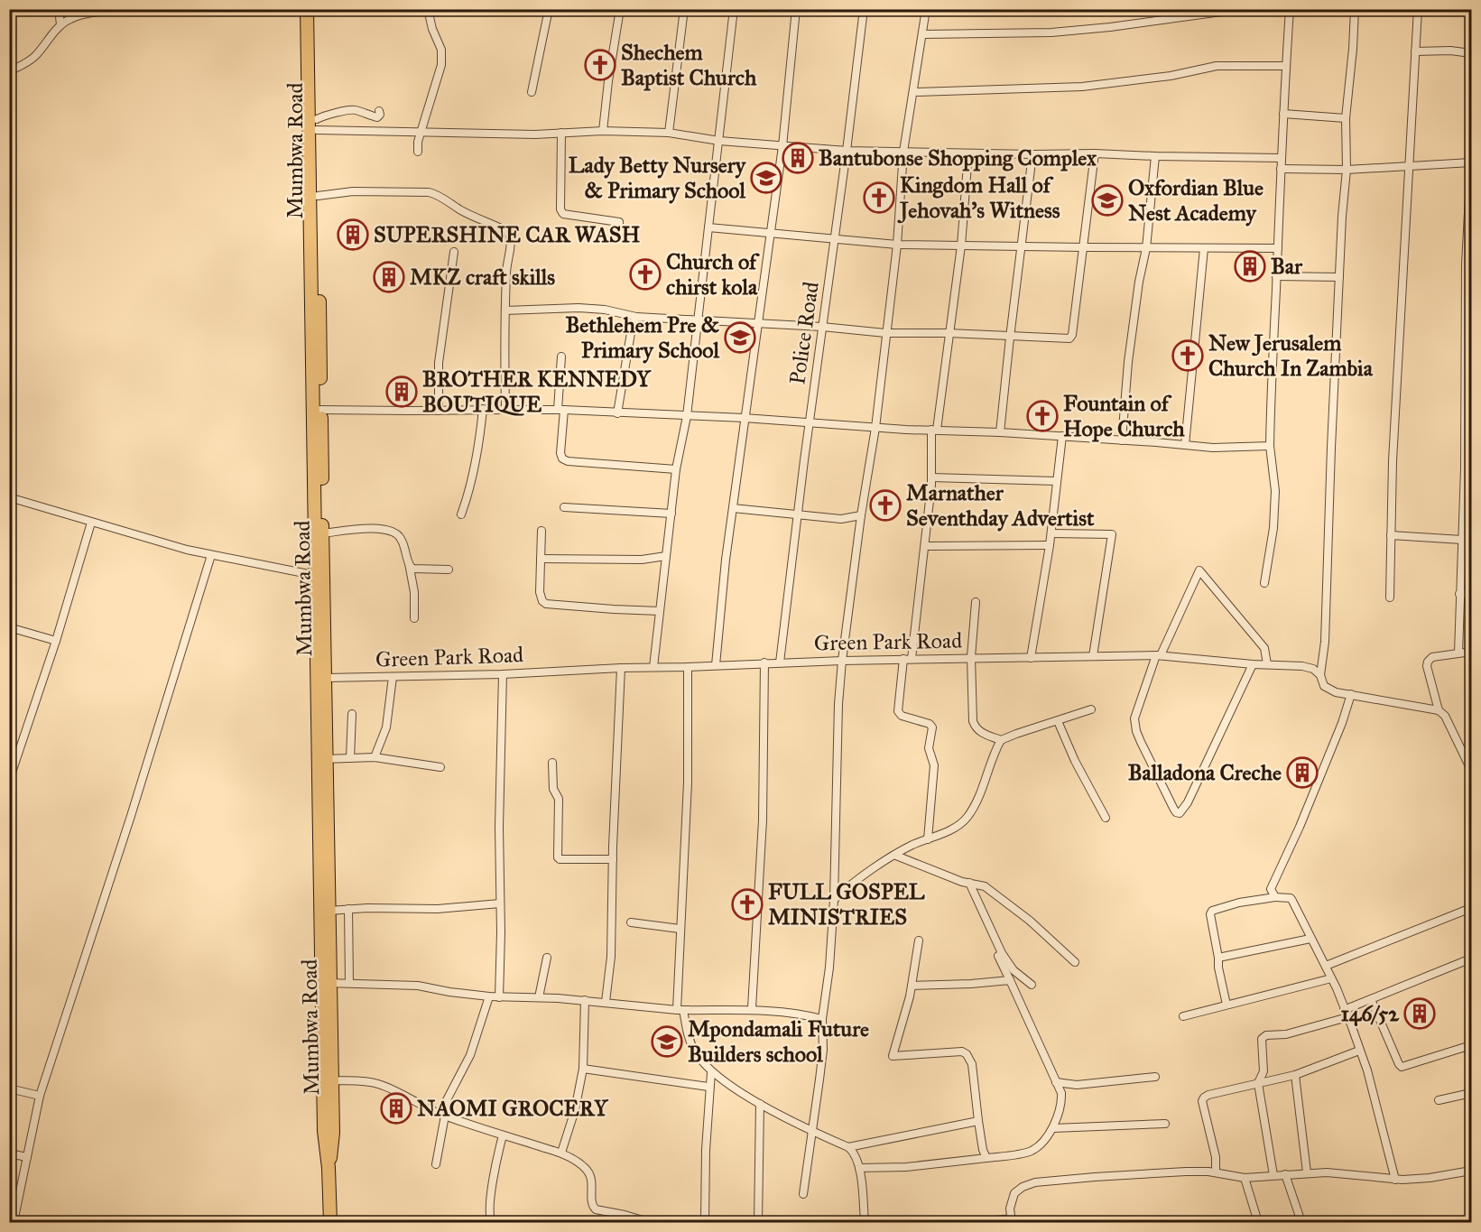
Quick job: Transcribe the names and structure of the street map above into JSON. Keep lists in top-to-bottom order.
{
  "streets": {
    "main road": ["Mumbwa Road"],
    "street": ["Police Road", "Green Park Road"]
  },
  "crossings": [
    ["Mumbwa Road", "Green Park Road"],
    ["Police Road", "Green Park Road"]
  ],
  "places": {
    "church": [
      "Shechem Baptist Church",
      "Kingdom Hall of Jehovah's Witness",
      "Church of chirst kola",
      "New Jerusalem Church In Zambia",
      "Fountain of Hope Church",
      "Marnather Seventhday Advertist",
      "FULL GOSPEL MINISTRIES"
    ],
    "building": [
      "Bantubonse Shopping Complex",
      "SUPERSHINE CAR WASH",
      "Bar",
      "MKZ craft skills",
      "BROTHER KENNEDY BOUTIQUE",
      "Balladona Creche",
      "146/52",
      "NAOMI GROCERY"
    ],
    "school or university": [
      "Lady Betty Nursery & Primary School",
      "Oxfordian Blue Nest Academy",
      "Bethlehem Pre & Primary School",
      "Mpondamali Future Builders school"
    ]
  }
}
